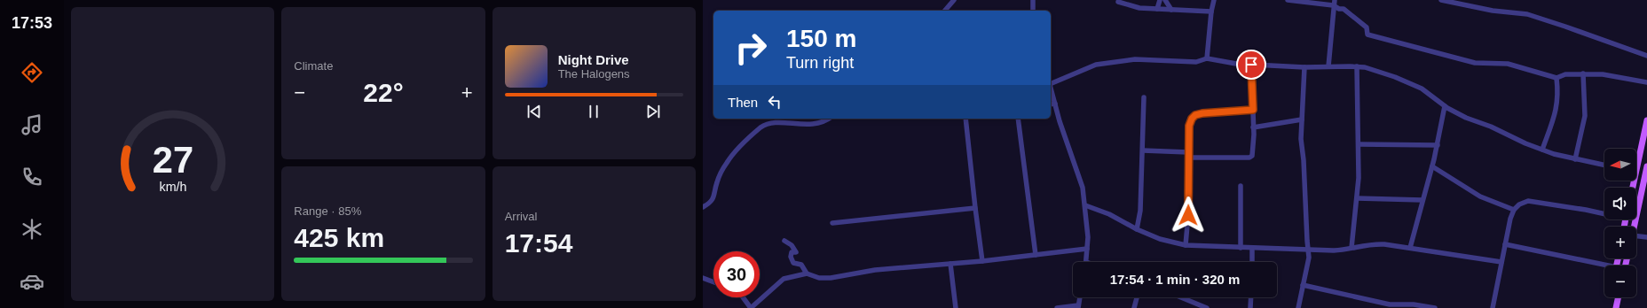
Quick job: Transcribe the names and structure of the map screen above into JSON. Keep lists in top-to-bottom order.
{
  "north": "left",
  "page": {
    "tabs": "17:53",
    "tile": [
      "Climate",
      ["Range · 85%", "425 km"],
      ["Arrival", "17:54"]
    ],
    "turn": ["150 m", "Turn right"],
    "song": ["Night Drive", "The Halogens"],
    "heat": ["−", "22°", "+"],
    "then": "Then",
    "map_buttons": ["+", "−"],
    "limit": "30",
    "trip": "17:54 · 1 min · 320 m",
    "gauge": ["27", "km/h"]
  }
}
